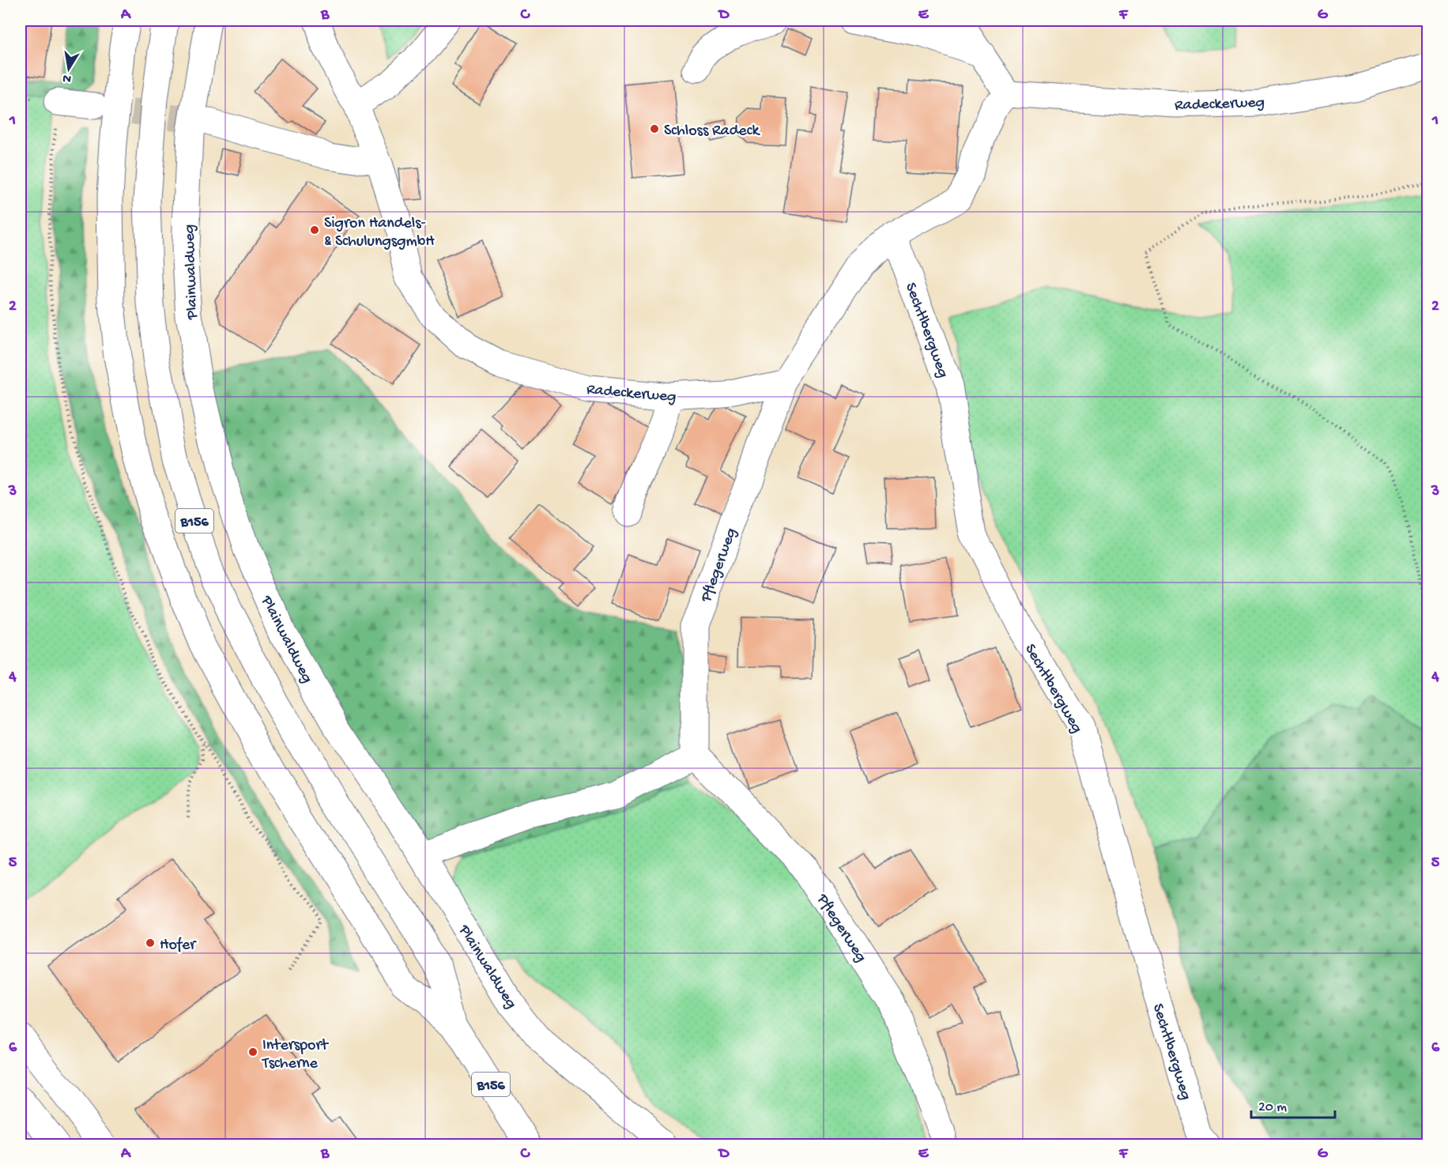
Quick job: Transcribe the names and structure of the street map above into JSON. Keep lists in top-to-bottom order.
{
  "streets": {
    "street": [
      "Radeckerweg",
      "Plainwaldweg",
      "Sechtlbergweg",
      "B156",
      "Pflegerweg"
    ]
  },
  "crossings": [
    ["Radeckerweg", "Pflegerweg"]
  ],
  "places": [
    "Schloss Radeck",
    "Sigron Handels- & SchulungsgmbH",
    "Hofer",
    "Intersport Tscherne"
  ],
  "scale_bar": "20 m",
  "north": "bottom",
  "grid": {
    "columns": [
      "A",
      "B",
      "C",
      "D",
      "E",
      "F",
      "G"
    ],
    "rows": [
      "1",
      "2",
      "3",
      "4",
      "5",
      "6"
    ]
  }
}
